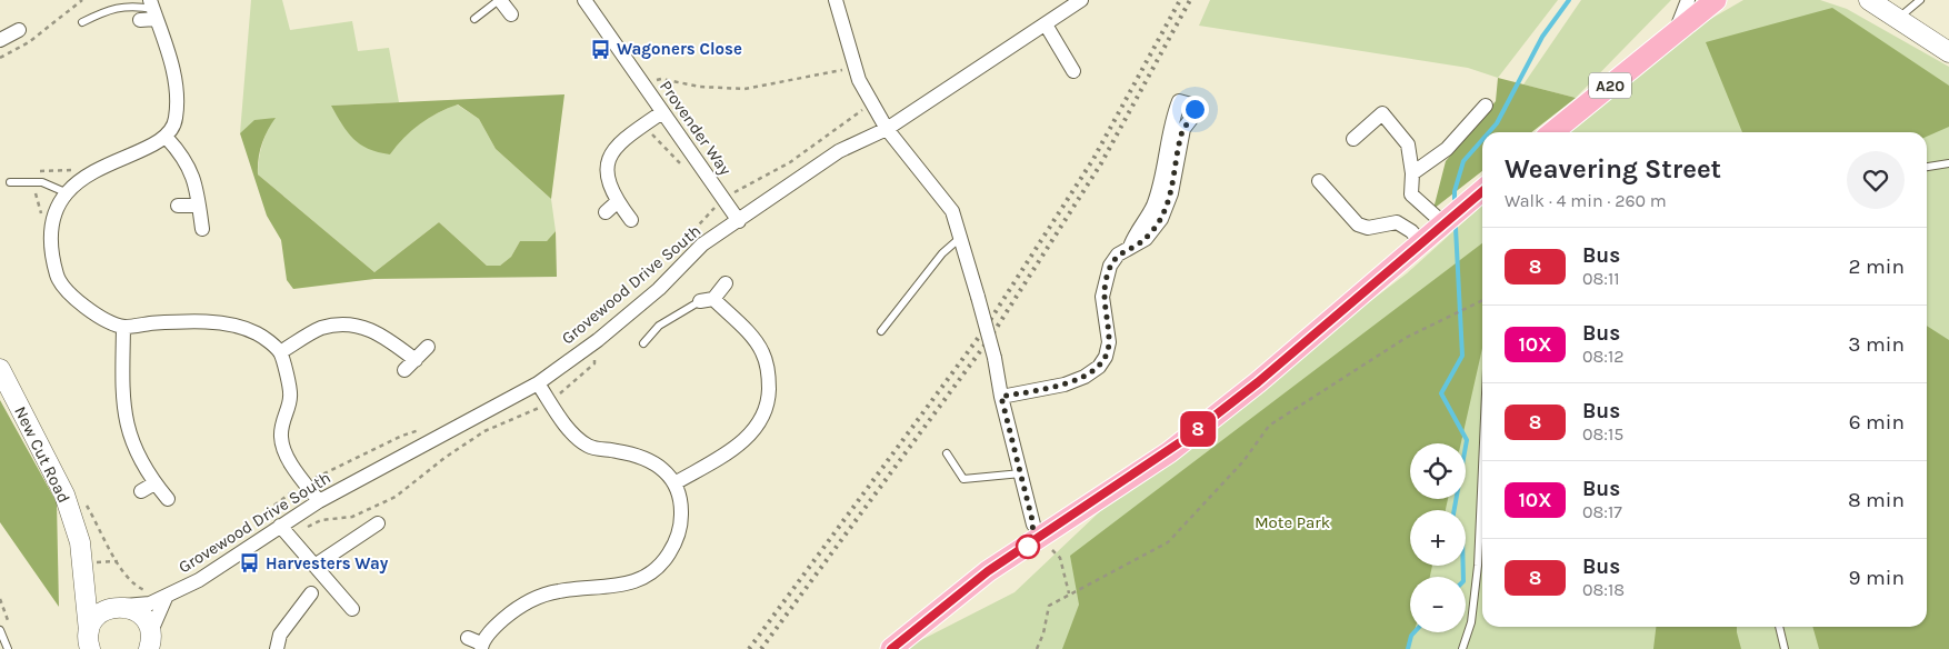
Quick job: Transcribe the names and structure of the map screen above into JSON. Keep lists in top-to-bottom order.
{
  "streets": {
    "main road": ["A20"],
    "street": ["Provender Way", "Grovewood Drive South", "New Cut Road"]
  },
  "crossings": [
    ["Provender Way", "Grovewood Drive South"],
    ["Grovewood Drive South", "New Cut Road"]
  ],
  "parks": ["Mote Park"],
  "places": {
    "bus stop": ["Wagoners Close", "Harvesters Way"]
  },
  "lines": ["bus line 8"],
  "page": {
    "on_map": "8",
    "heading": ["Weavering Street", "Walk · 4 min · 260 m"],
    "list": [
      {
        "mark": "8",
        "name": "Bus",
        "note": "08:11",
        "value": "2 min"
      },
      {
        "mark": "10X",
        "name": "Bus",
        "note": "08:12",
        "value": "3 min"
      },
      {
        "mark": "8",
        "name": "Bus",
        "note": "08:15",
        "value": "6 min"
      },
      {
        "mark": "10X",
        "name": "Bus",
        "note": "08:17",
        "value": "8 min"
      },
      {
        "mark": "8",
        "name": "Bus",
        "note": "08:18",
        "value": "9 min"
      }
    ],
    "map_buttons": ["+", "−"]
  }
}
